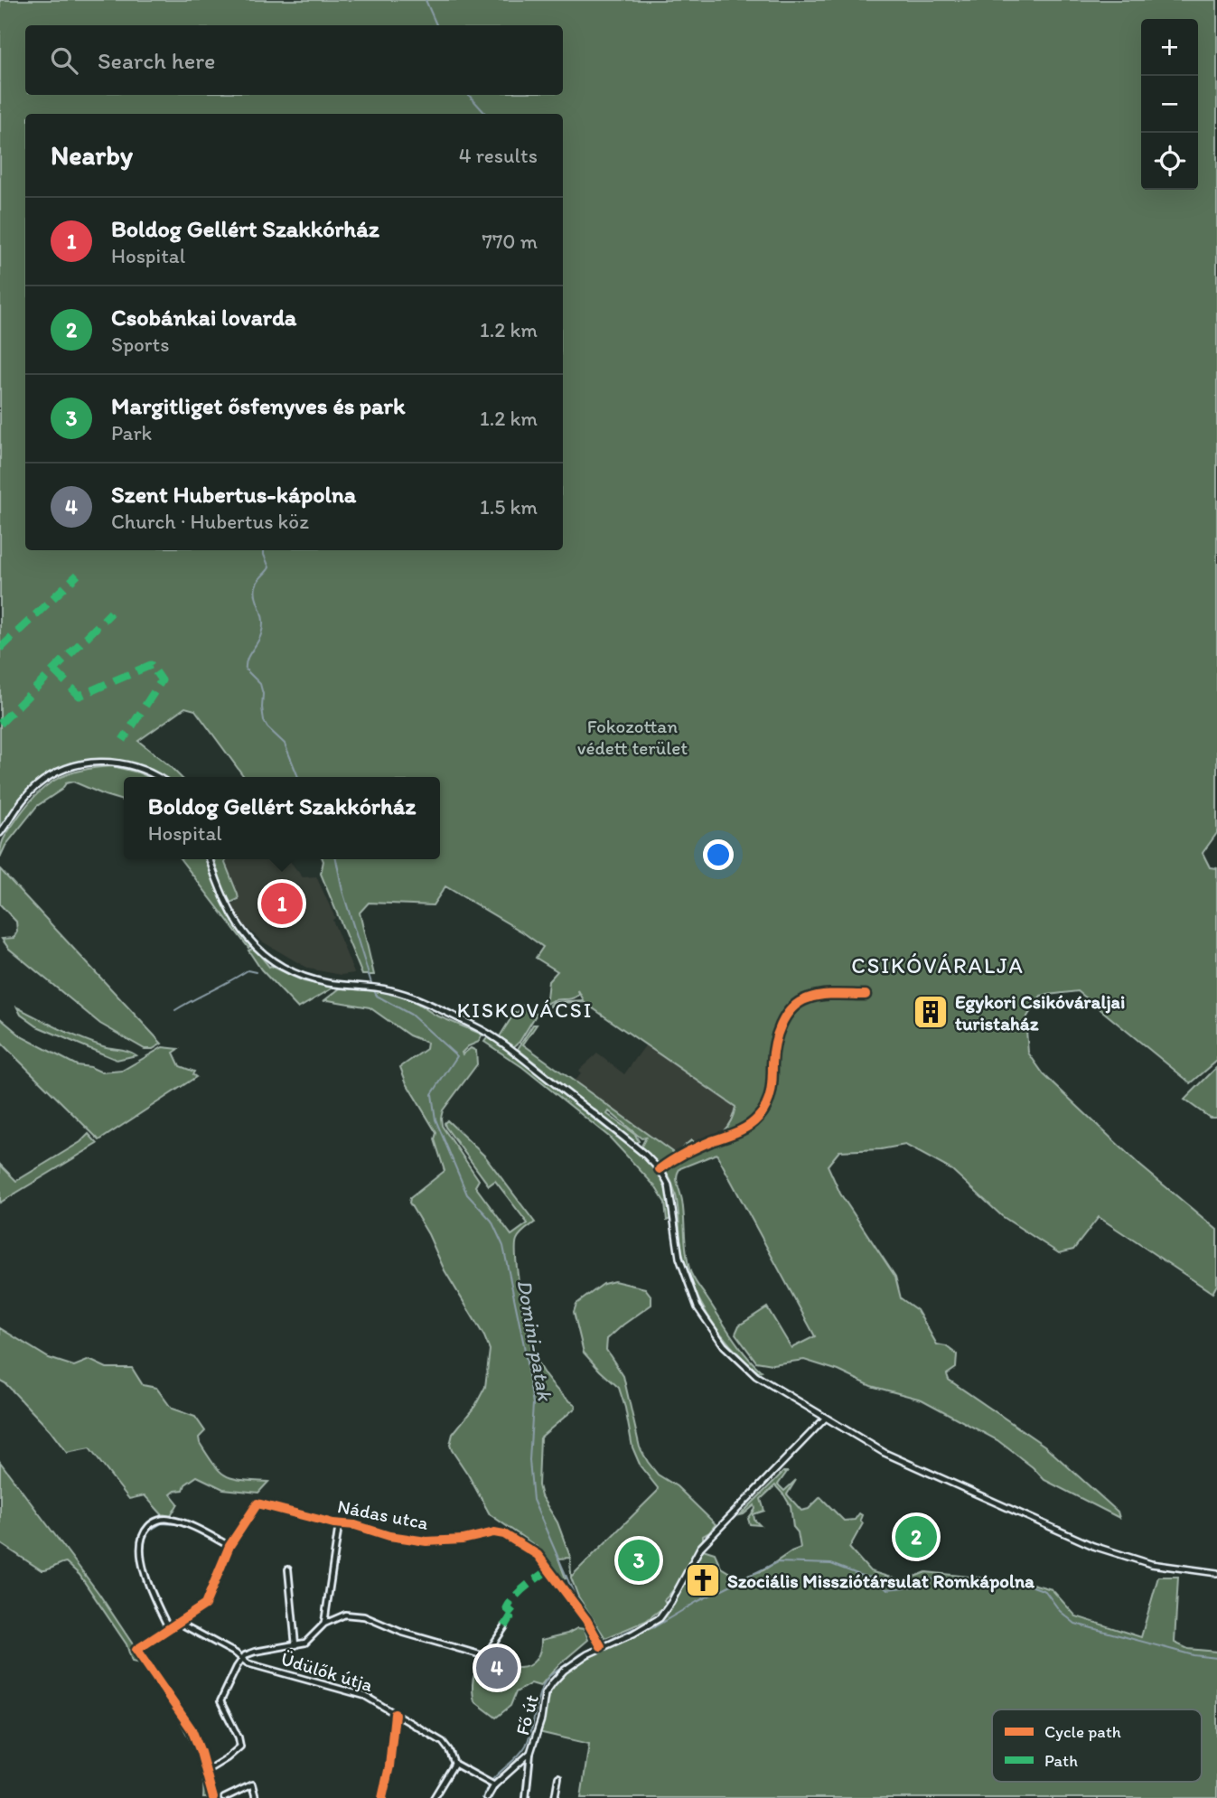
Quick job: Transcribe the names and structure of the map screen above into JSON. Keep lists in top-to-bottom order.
{
  "streets": {
    "main road": ["Fő út"],
    "street": ["Nádas utca", "Üdülők útja"]
  },
  "crossings": [
    ["Nádas utca", "Fő út"],
    ["Üdülők útja", "Fő út"]
  ],
  "districts": ["CSIKÓVÁRALJA", "KISKOVÁCSI"],
  "water": ["Domini-patak"],
  "parks": ["Fokozottan védett terület"],
  "places": {
    "building": ["Egykori Csikóváraljai turistaház"],
    "church": ["Szociális Missziótársulat Romkápolna"]
  },
  "legend": ["Cycle path", "Path"],
  "page": {
    "map_buttons": ["+", "−"],
    "search": "Search here",
    "heading": ["Nearby", "4 results"],
    "list": [
      {
        "mark": "1",
        "name": "Boldog Gellért Szakkórház",
        "note": "Hospital",
        "value": "770 m"
      },
      {
        "mark": "2",
        "name": "Csobánkai lovarda",
        "note": "Sports",
        "value": "1.2 km"
      },
      {
        "mark": "3",
        "name": "Margitliget ősfenyves és park",
        "note": "Park",
        "value": "1.2 km"
      },
      {
        "mark": "4",
        "name": "Szent Hubertus-kápolna",
        "note": "Church · Hubertus köz",
        "value": "1.5 km"
      }
    ],
    "popup": ["Boldog Gellért Szakkórház", "Hospital"],
    "pins": [
      "1",
      "2",
      "3",
      "4"
    ]
  }
}
